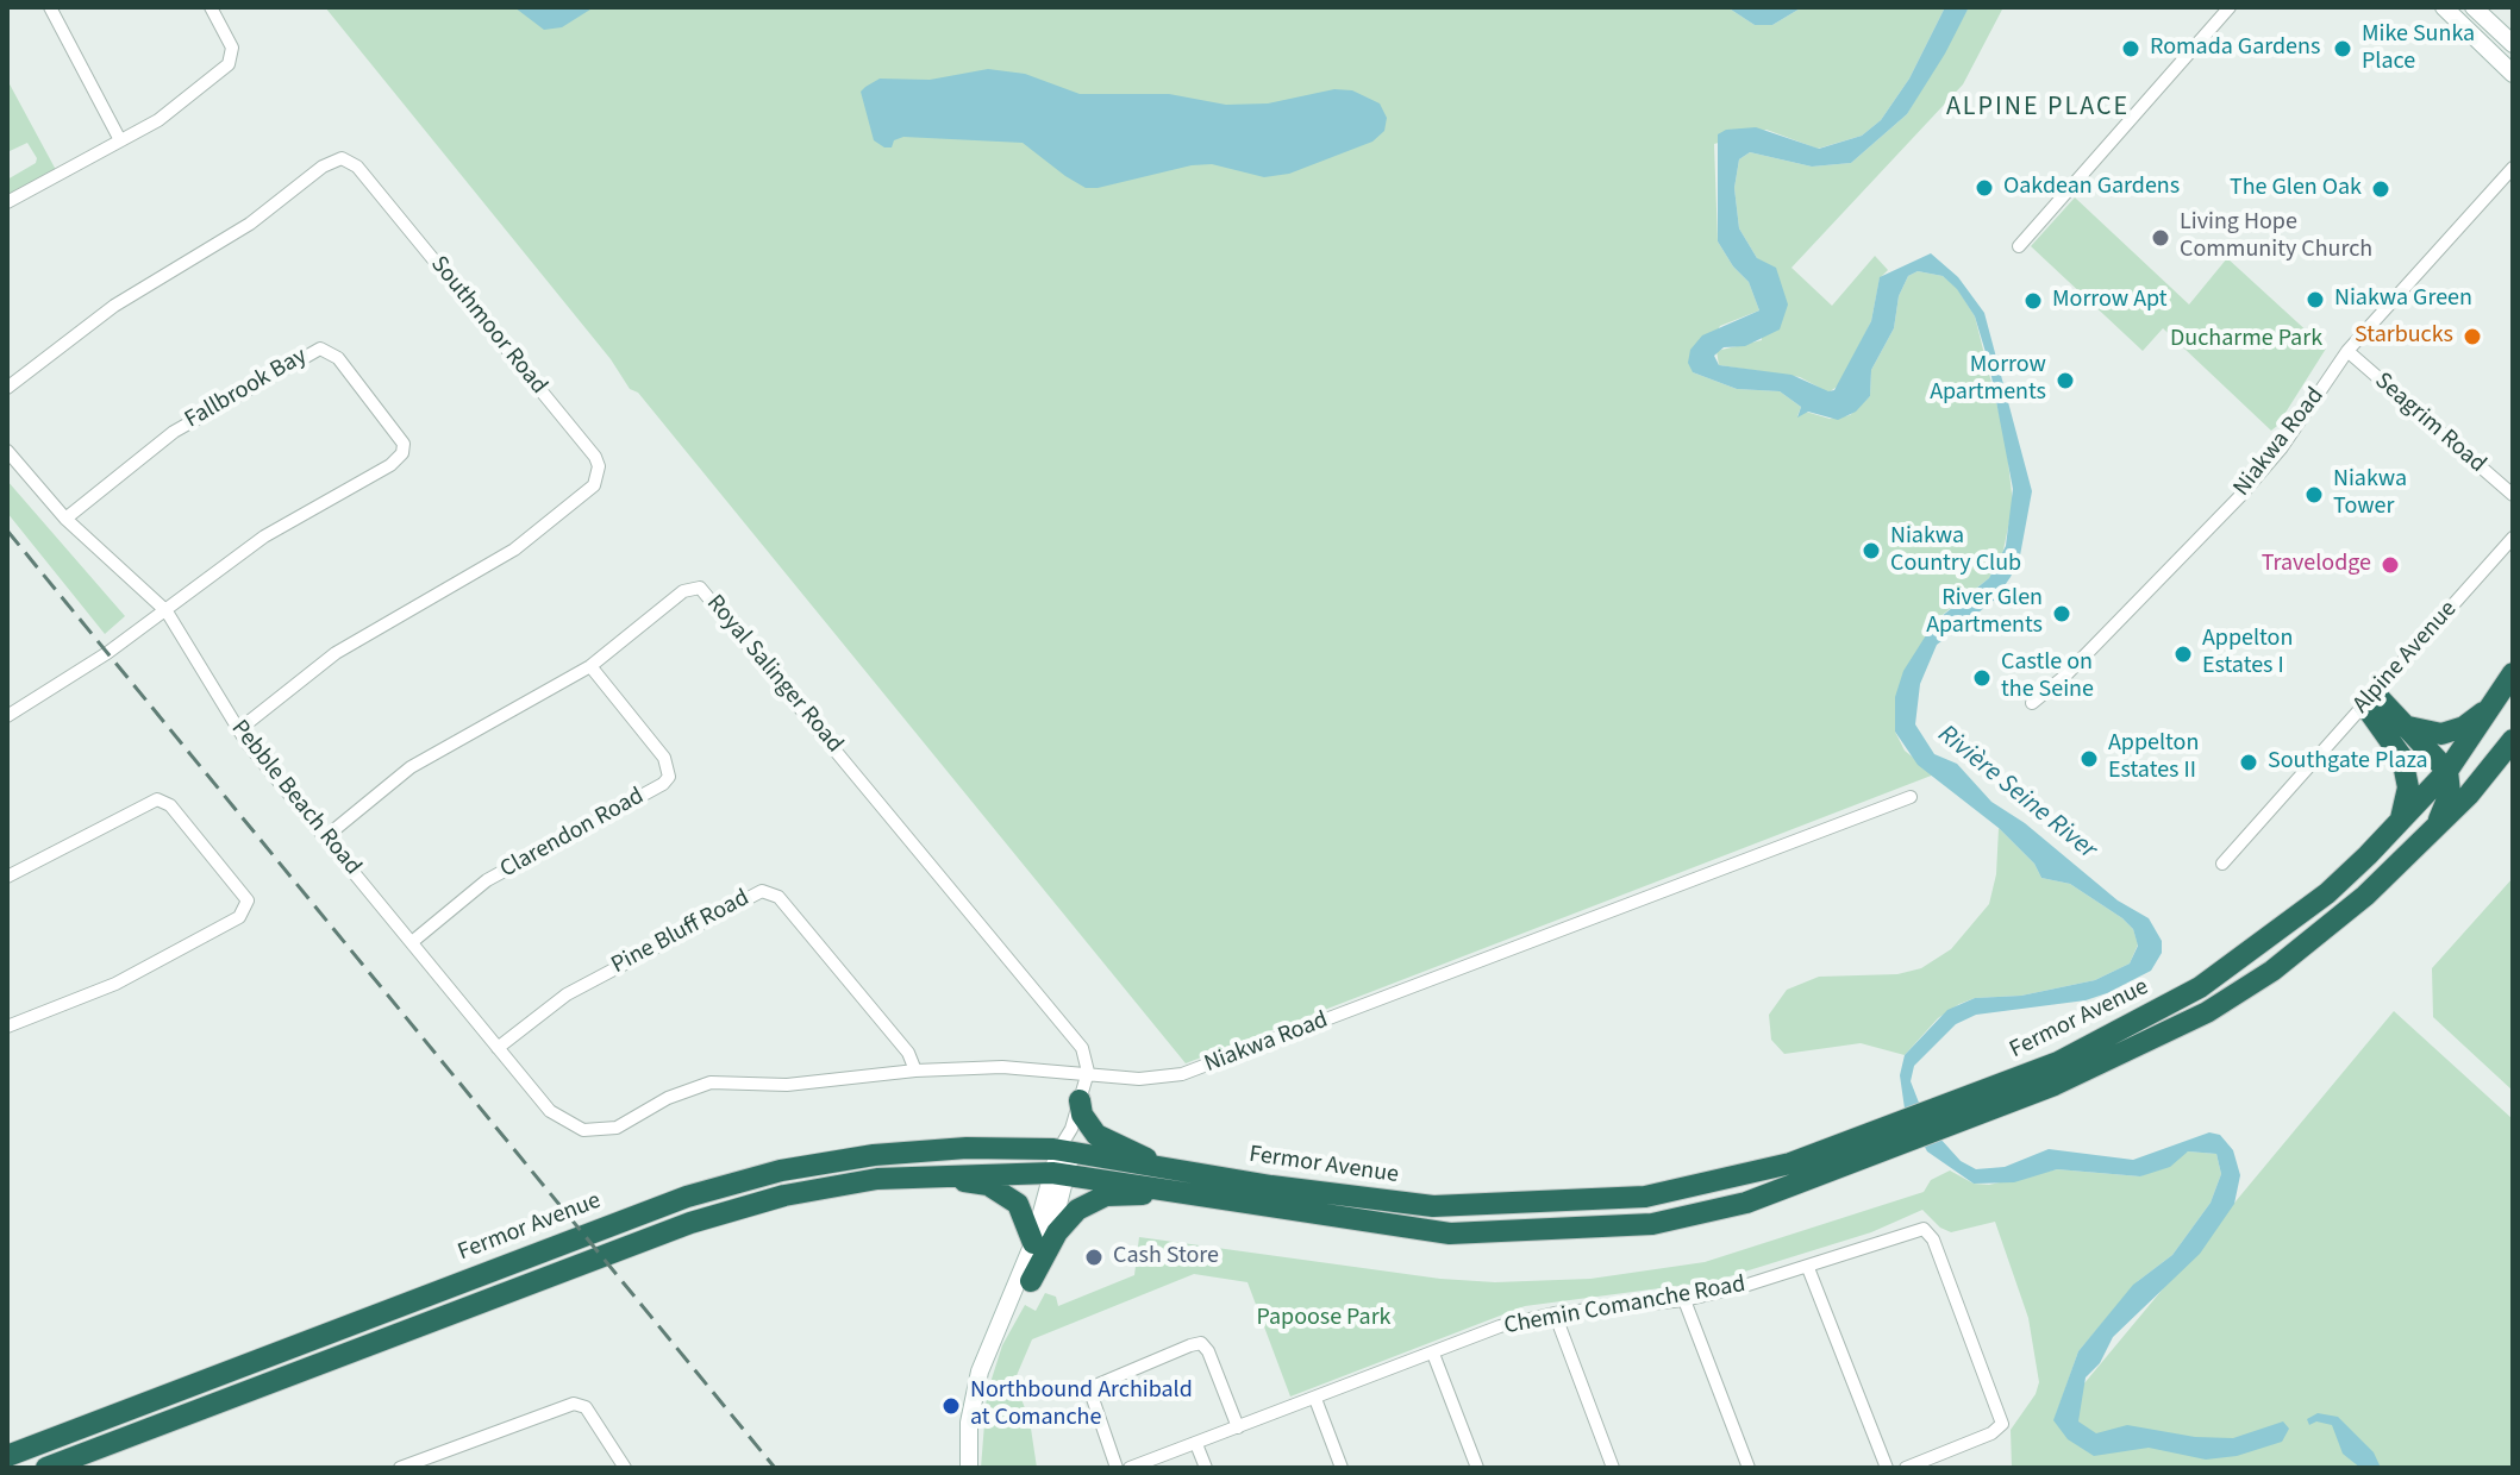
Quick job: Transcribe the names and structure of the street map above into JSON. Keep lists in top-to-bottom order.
{
  "streets": {
    "highway": ["Fermor Avenue"],
    "street": [
      "Southmoor Road",
      "Fallbrook Bay",
      "Seagrim Road",
      "Niakwa Road",
      "Alpine Avenue",
      "Royal Salinger Road",
      "Pebble Beach Road",
      "Clarendon Road",
      "Pine Bluff Road",
      "Chemin Comanche Road"
    ]
  },
  "crossings": [
    ["Southmoor Road", "Pebble Beach Road"],
    ["Fallbrook Bay", "Pebble Beach Road"],
    ["Seagrim Road", "Niakwa Road"],
    ["Niakwa Road", "Royal Salinger Road"],
    ["Niakwa Road", "Pebble Beach Road"],
    ["Niakwa Road", "Pine Bluff Road"],
    ["Royal Salinger Road", "Pebble Beach Road"],
    ["Royal Salinger Road", "Clarendon Road"],
    ["Pebble Beach Road", "Clarendon Road"],
    ["Pebble Beach Road", "Pine Bluff Road"]
  ],
  "districts": ["ALPINE PLACE"],
  "water": ["Rivière Seine River"],
  "parks": ["Ducharme Park", "Papoose Park"],
  "places": [
    "Romada Gardens",
    "Mike Sunka Place",
    "Oakdean Gardens",
    "The Glen Oak",
    "Living Hope Community Church",
    "Niakwa Green",
    "Morrow Apt",
    "Starbucks",
    "Morrow Apartments",
    "Niakwa Tower",
    "Niakwa Country Club",
    "Travelodge",
    "River Glen Apartments",
    "Appelton Estates I",
    "Castle on the Seine",
    "Appelton Estates II",
    "Southgate Plaza",
    "Cash Store",
    "Northbound Archibald at Comanche"
  ]
}
